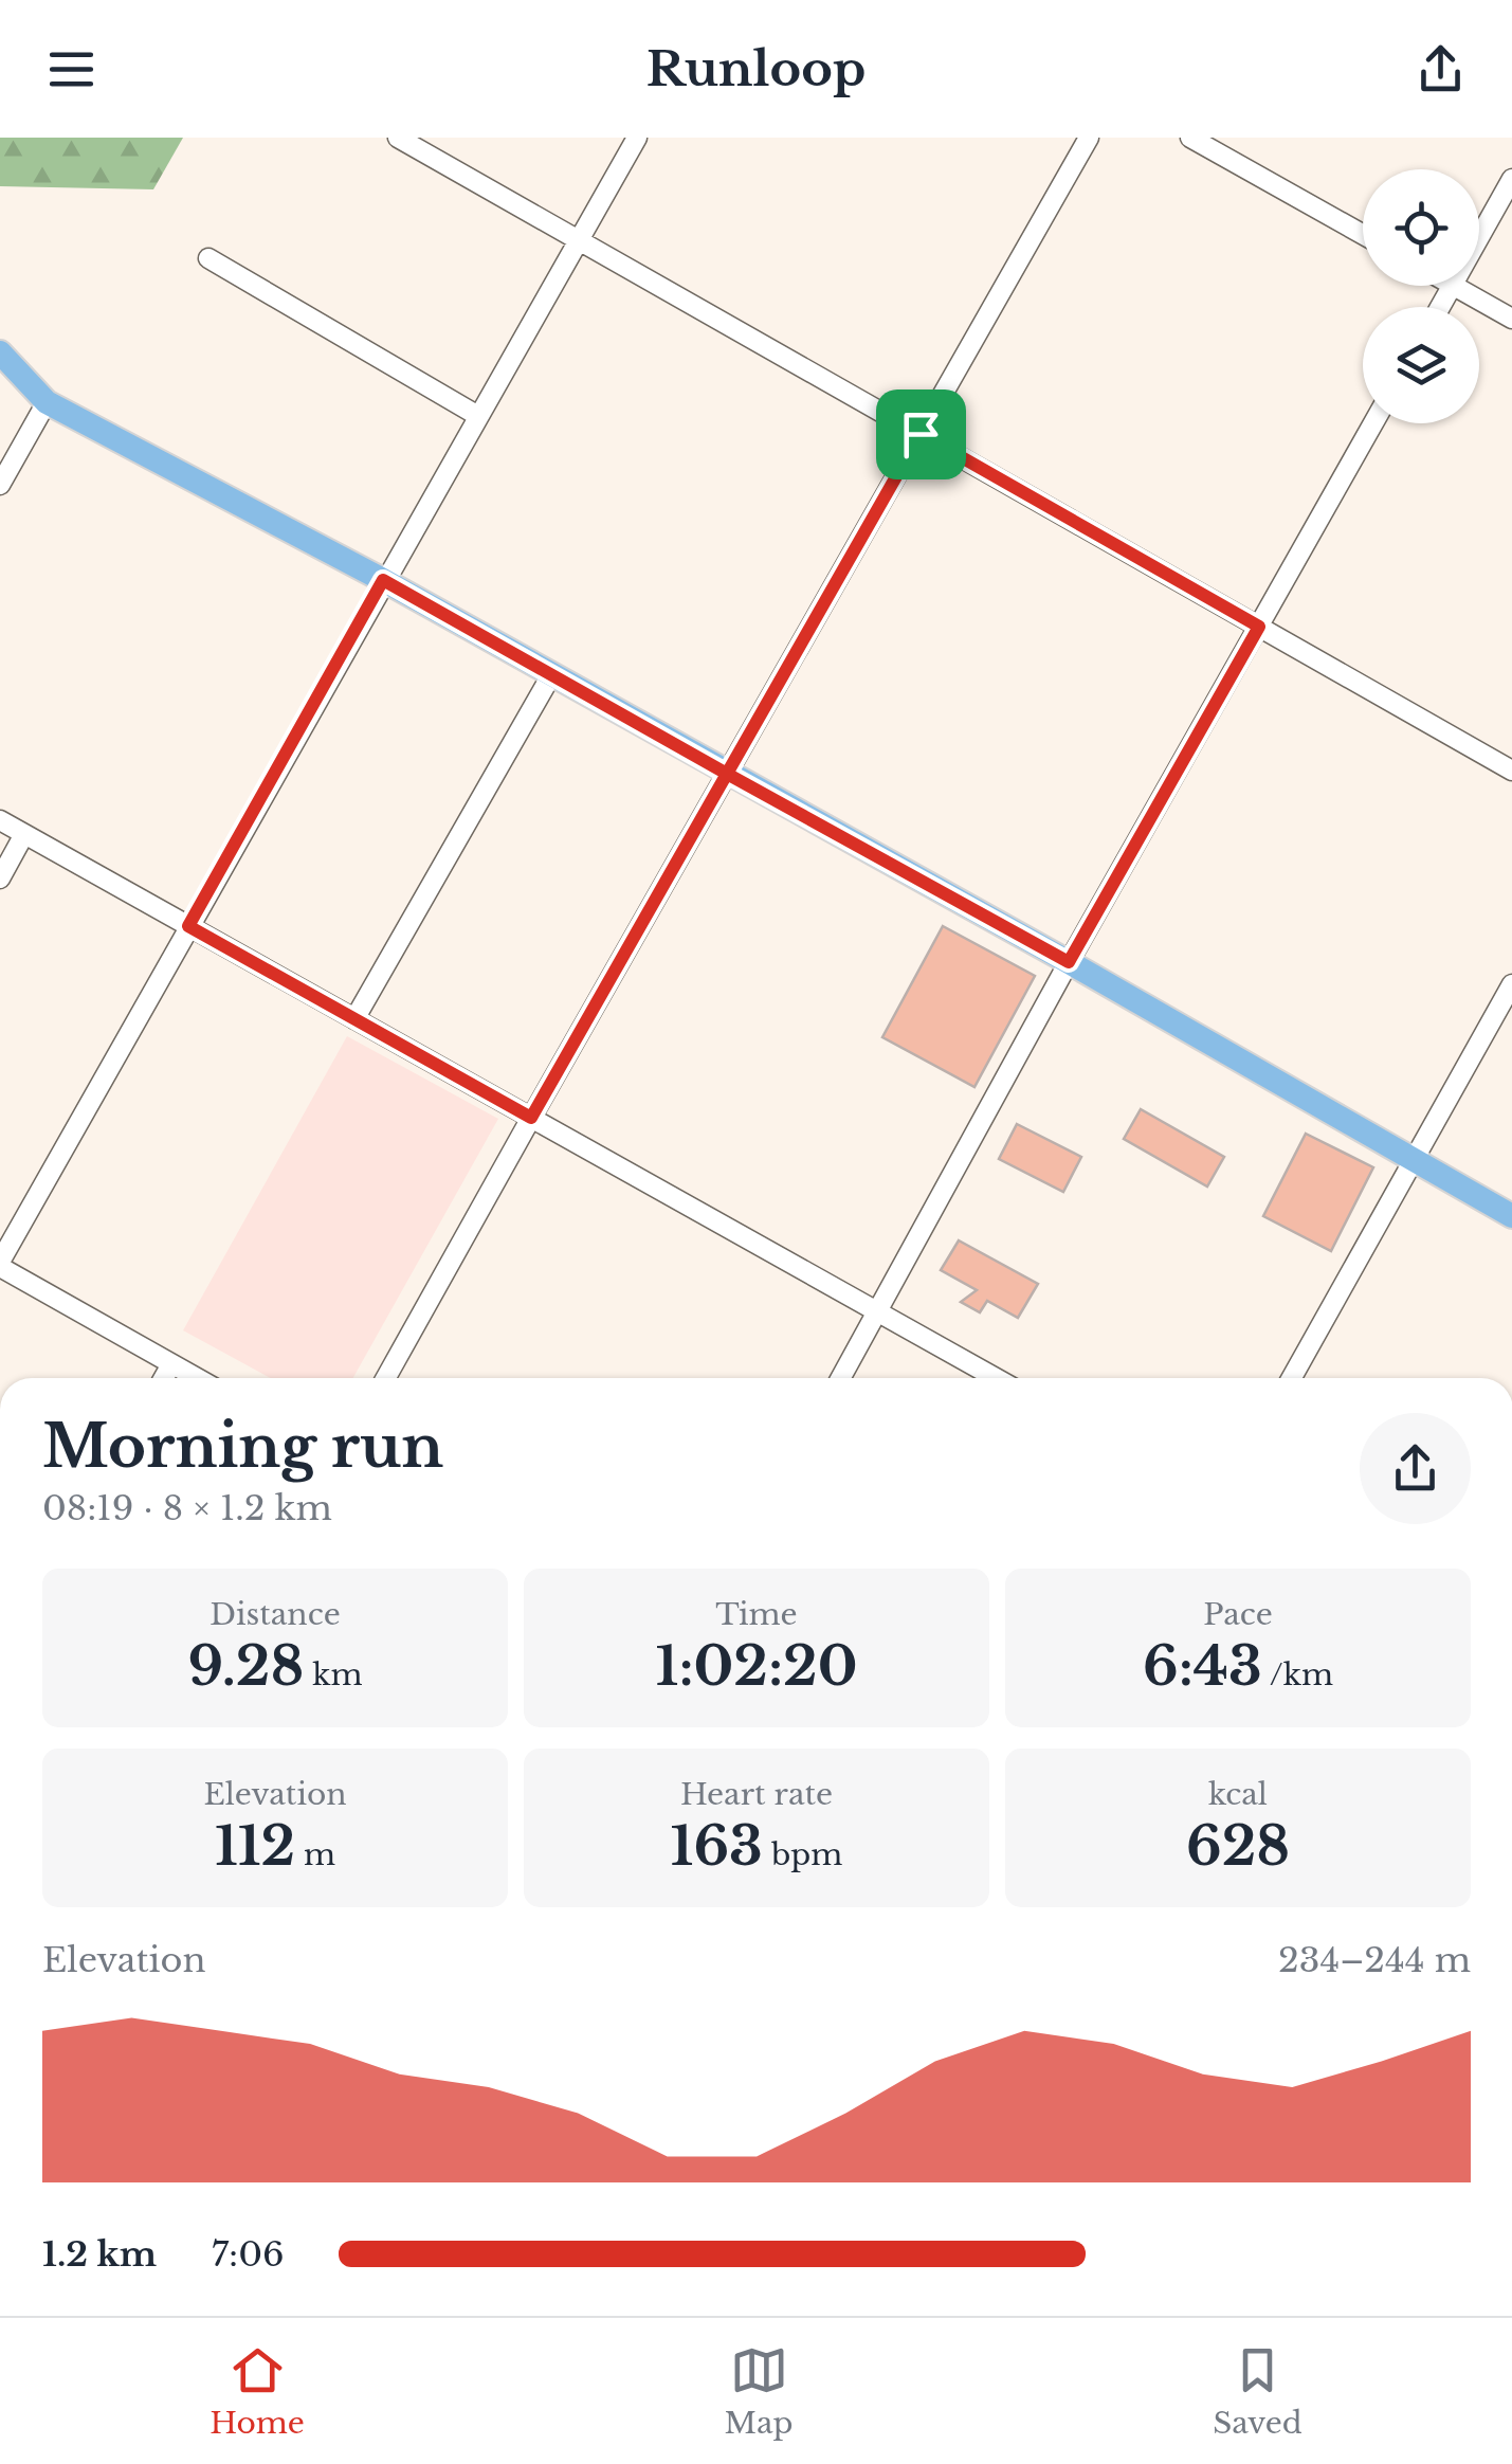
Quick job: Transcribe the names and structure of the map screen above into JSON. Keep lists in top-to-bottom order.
{
  "page": {
    "header": "Runloop",
    "heading": ["Morning run", "08:19 · 8 × 1.2 km"],
    "stats": [
      ["Distance", "9.28 km"],
      ["Time", "1:02:20"],
      ["Pace", "6:43 /km"],
      ["Elevation", "112 m"],
      ["Heart rate", "163 bpm"],
      ["kcal", "628"]
    ],
    "chart": ["Elevation", "234–244 m"],
    "list": [
      {
        "name": "1.2 km",
        "note": "7:06"
      }
    ],
    "tabs": ["Home", "Map", "Saved"]
  }
}
